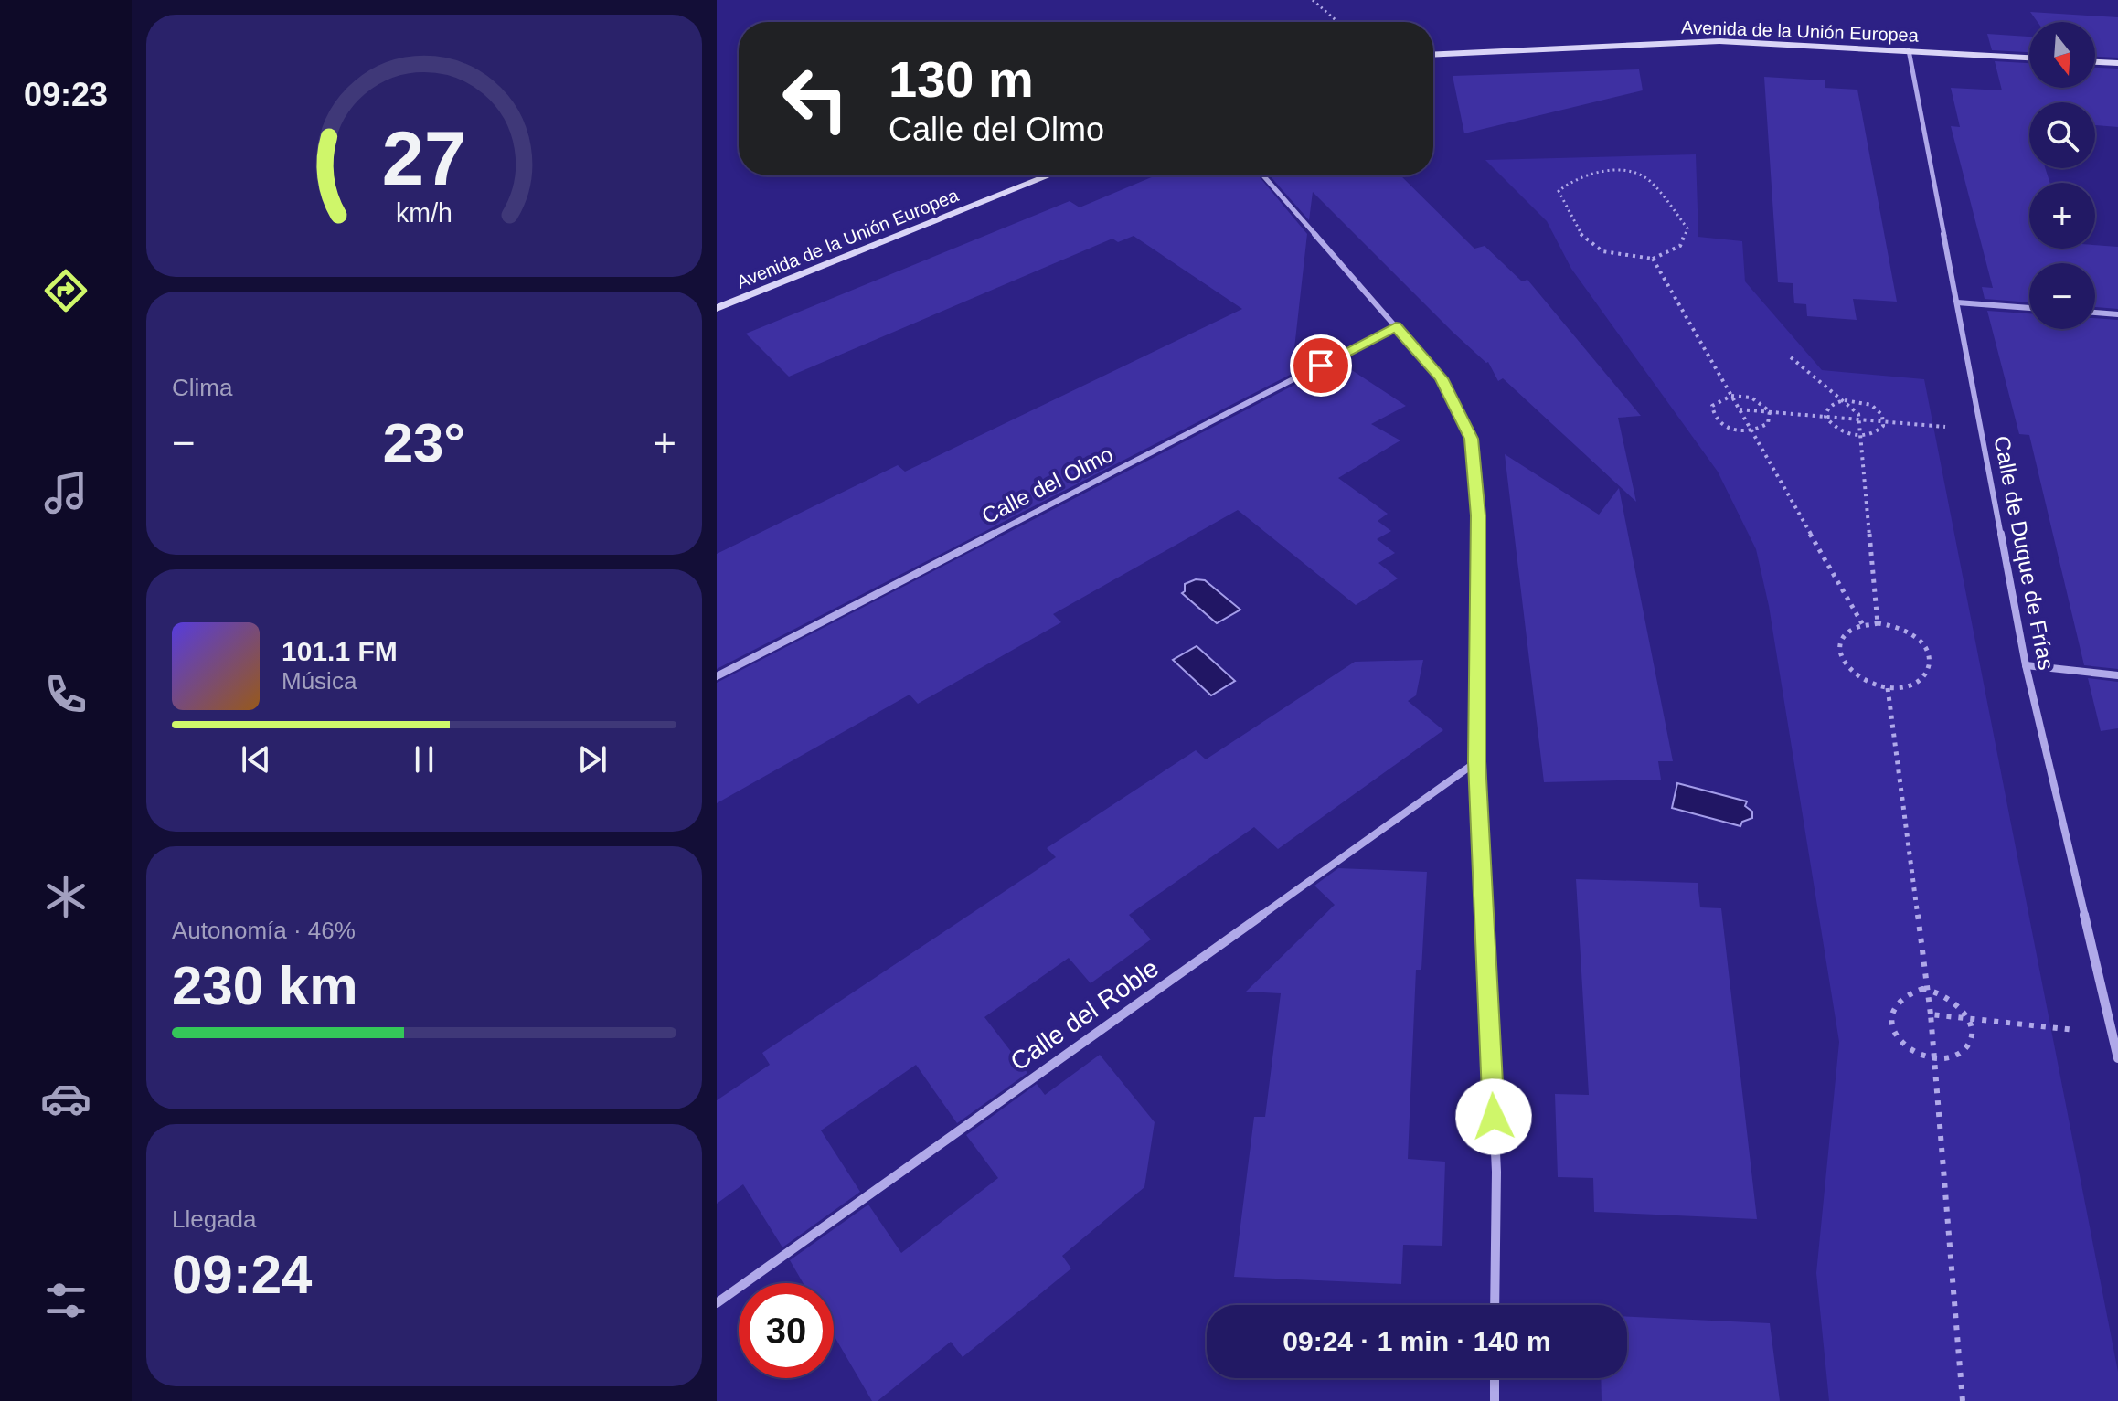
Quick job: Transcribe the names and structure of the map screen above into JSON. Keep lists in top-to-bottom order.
{
  "streets": {
    "street": [
      "Avenida de la Unión Europea",
      "Calle del Olmo",
      "Calle de Duque de Frías",
      "Calle del Roble"
    ]
  },
  "crossings": [
    ["Avenida de la Unión Europea", "Calle de Duque de Frías"]
  ],
  "north": "bottom",
  "page": {
    "tabs": "09:23",
    "map_buttons": ["+", "−"],
    "turn": ["130 m", "Calle del Olmo"],
    "tile": [
      "Clima",
      ["Autonomía · 46%", "230 km"],
      ["Llegada", "09:24"]
    ],
    "heat": ["−", "23°", "+"],
    "song": ["101.1 FM", "Música"],
    "limit": "30",
    "trip": "09:24 · 1 min · 140 m",
    "gauge": ["27", "km/h"]
  }
}
